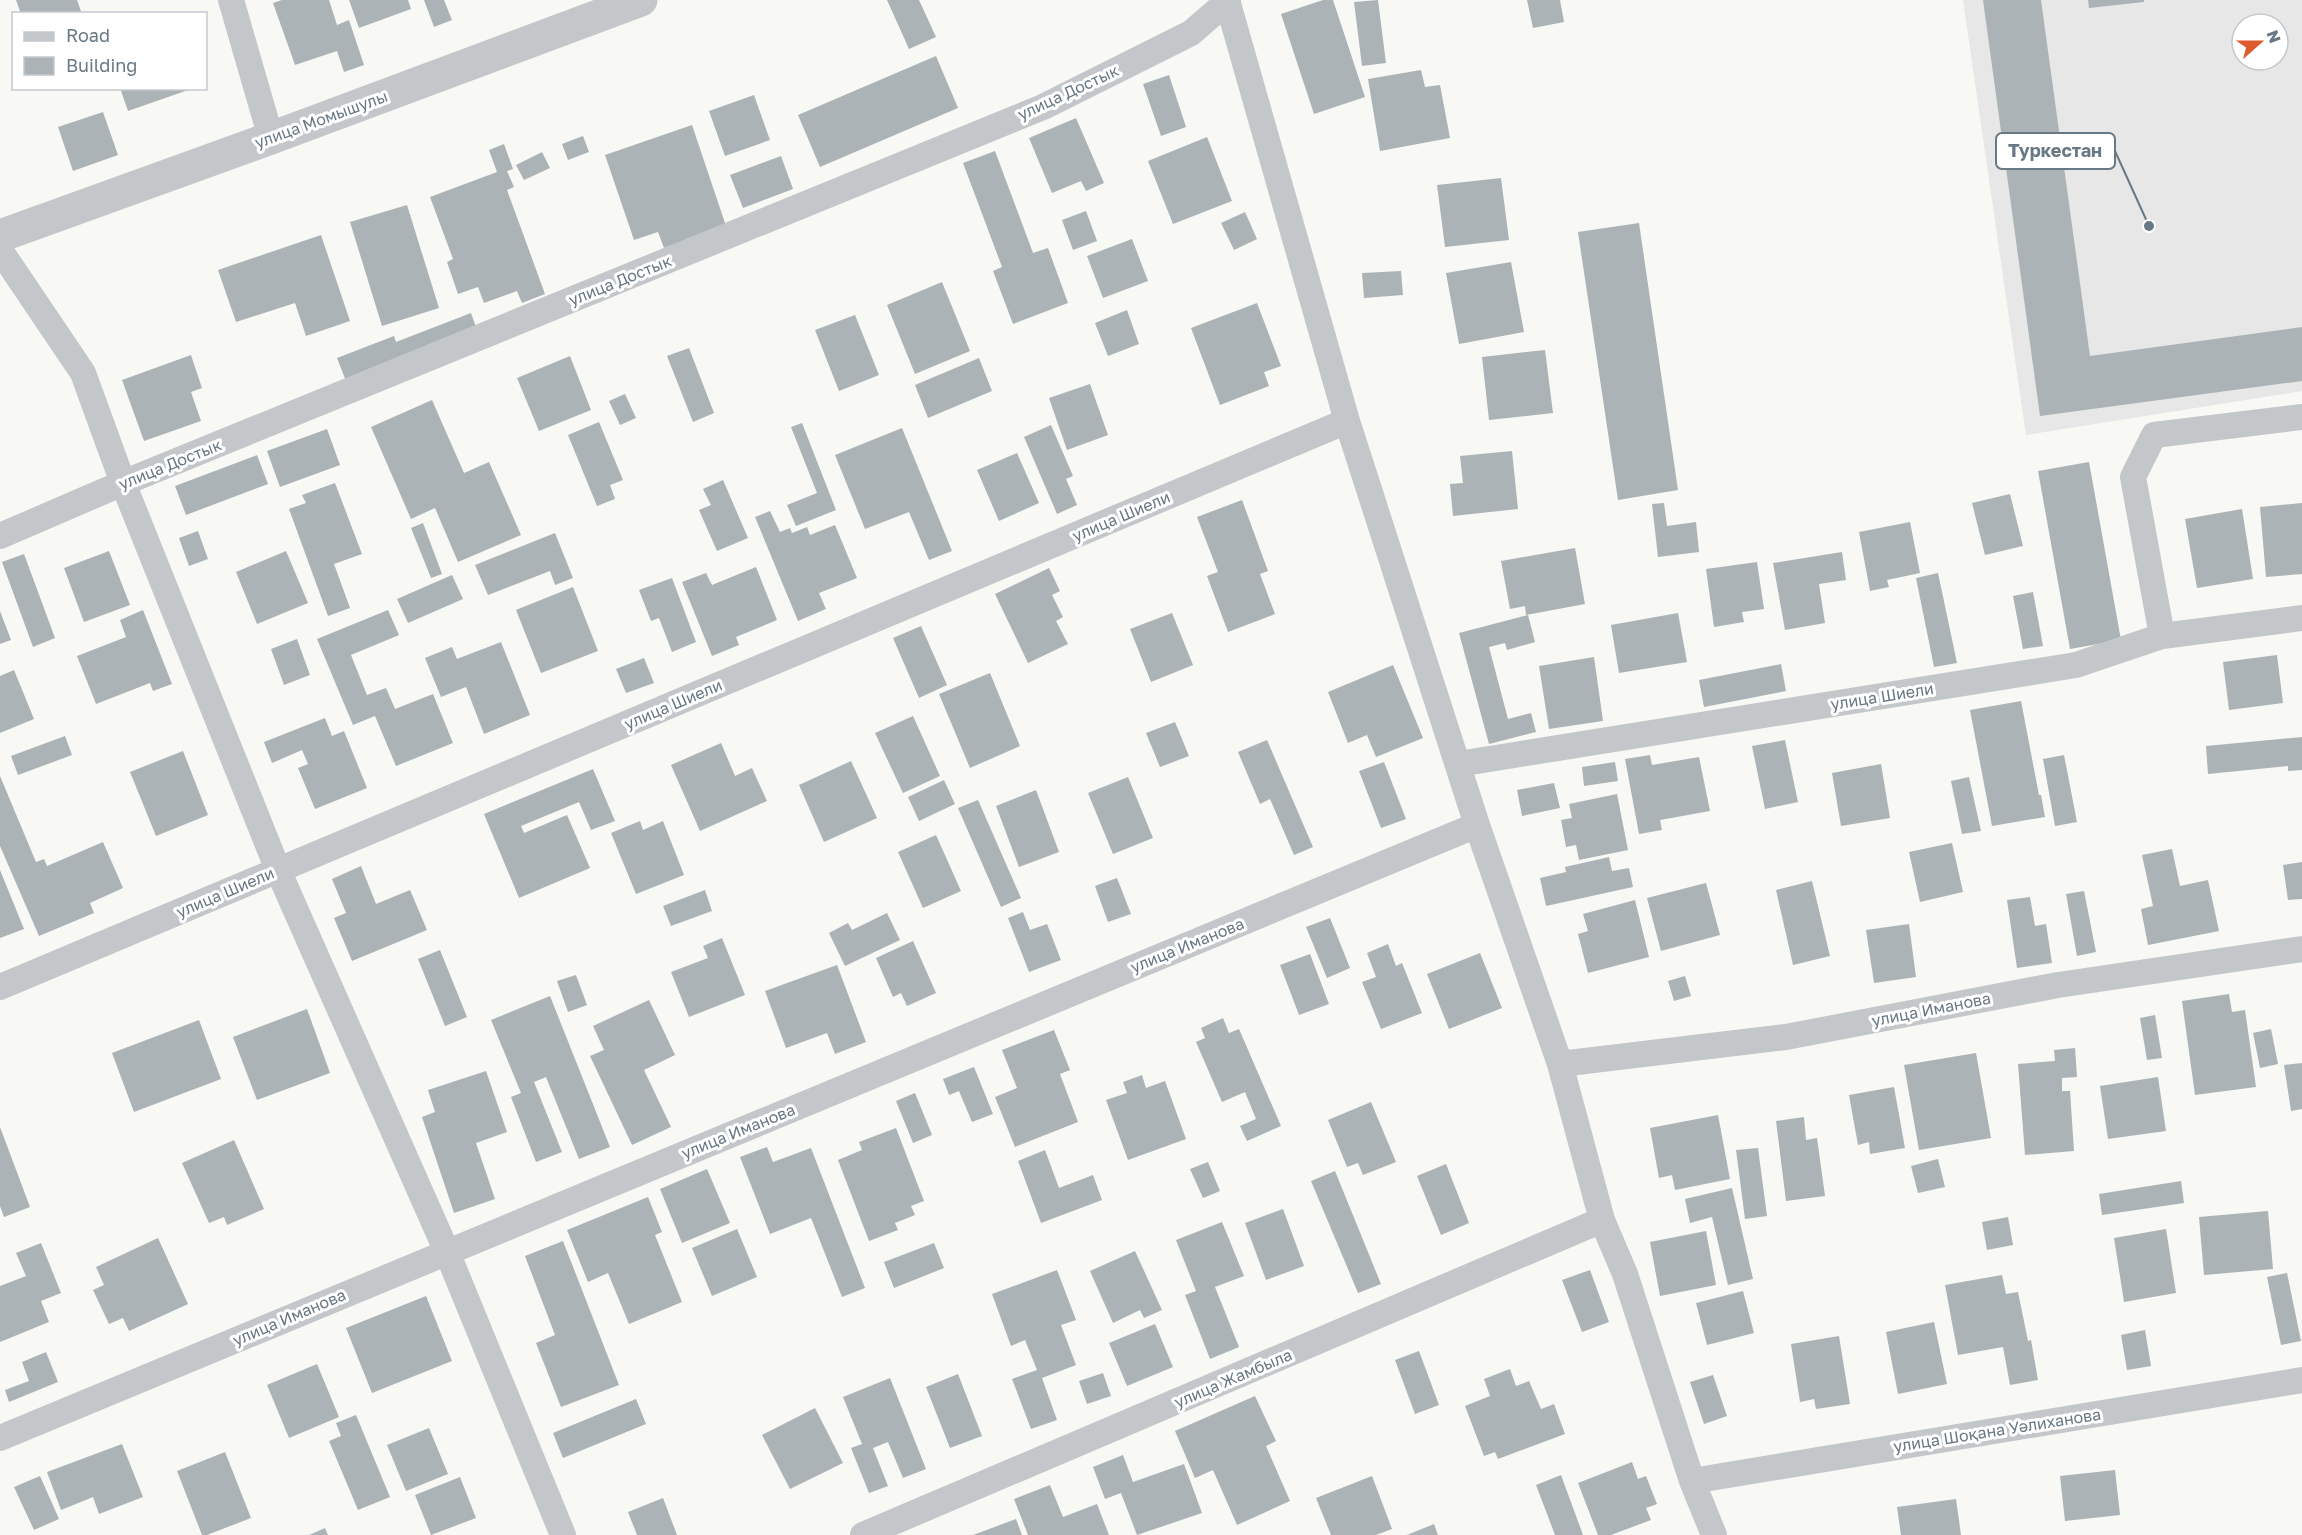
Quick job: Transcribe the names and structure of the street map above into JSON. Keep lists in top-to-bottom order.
{
  "streets": {
    "street": [
      "улица Достык",
      "улица Момышулы",
      "улица Шиели",
      "улица Иманова",
      "улица Жамбыла",
      "улица Шоқана Уәлиханова"
    ]
  },
  "places": ["Туркестан"],
  "legend": ["Road", "Building"],
  "north": "right"
}
